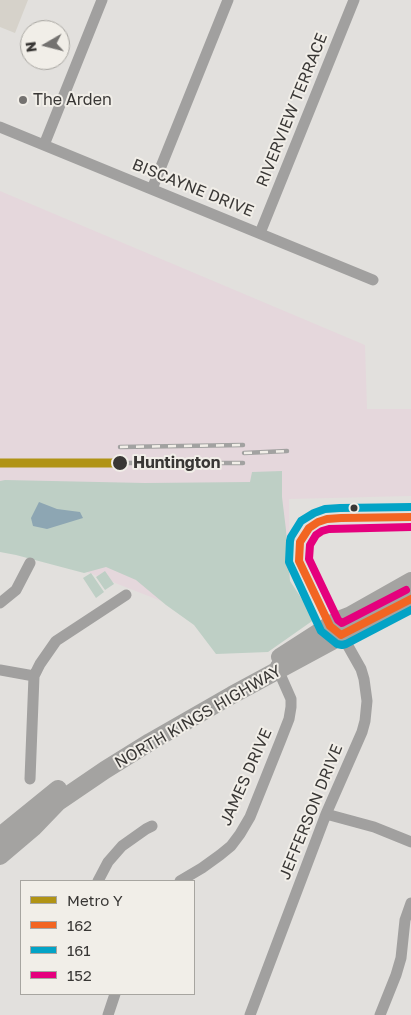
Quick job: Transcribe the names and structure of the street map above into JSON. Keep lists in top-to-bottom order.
{
  "streets": {
    "main road": ["NORTH KINGS HIGHWAY"],
    "street": [
      "RIVERVIEW TERRACE",
      "BISCAYNE DRIVE",
      "JAMES DRIVE",
      "JEFFERSON DRIVE"
    ]
  },
  "crossings": [
    ["RIVERVIEW TERRACE", "BISCAYNE DRIVE"],
    ["NORTH KINGS HIGHWAY", "JAMES DRIVE"],
    ["NORTH KINGS HIGHWAY", "JEFFERSON DRIVE"]
  ],
  "places": ["The Arden", "Huntington"],
  "lines": [
    "metro line Y",
    "transit line 161",
    "transit line 162",
    "transit line 152"
  ],
  "legend": [
    "Metro Y",
    "162",
    "161",
    "152"
  ],
  "north": "left"
}
